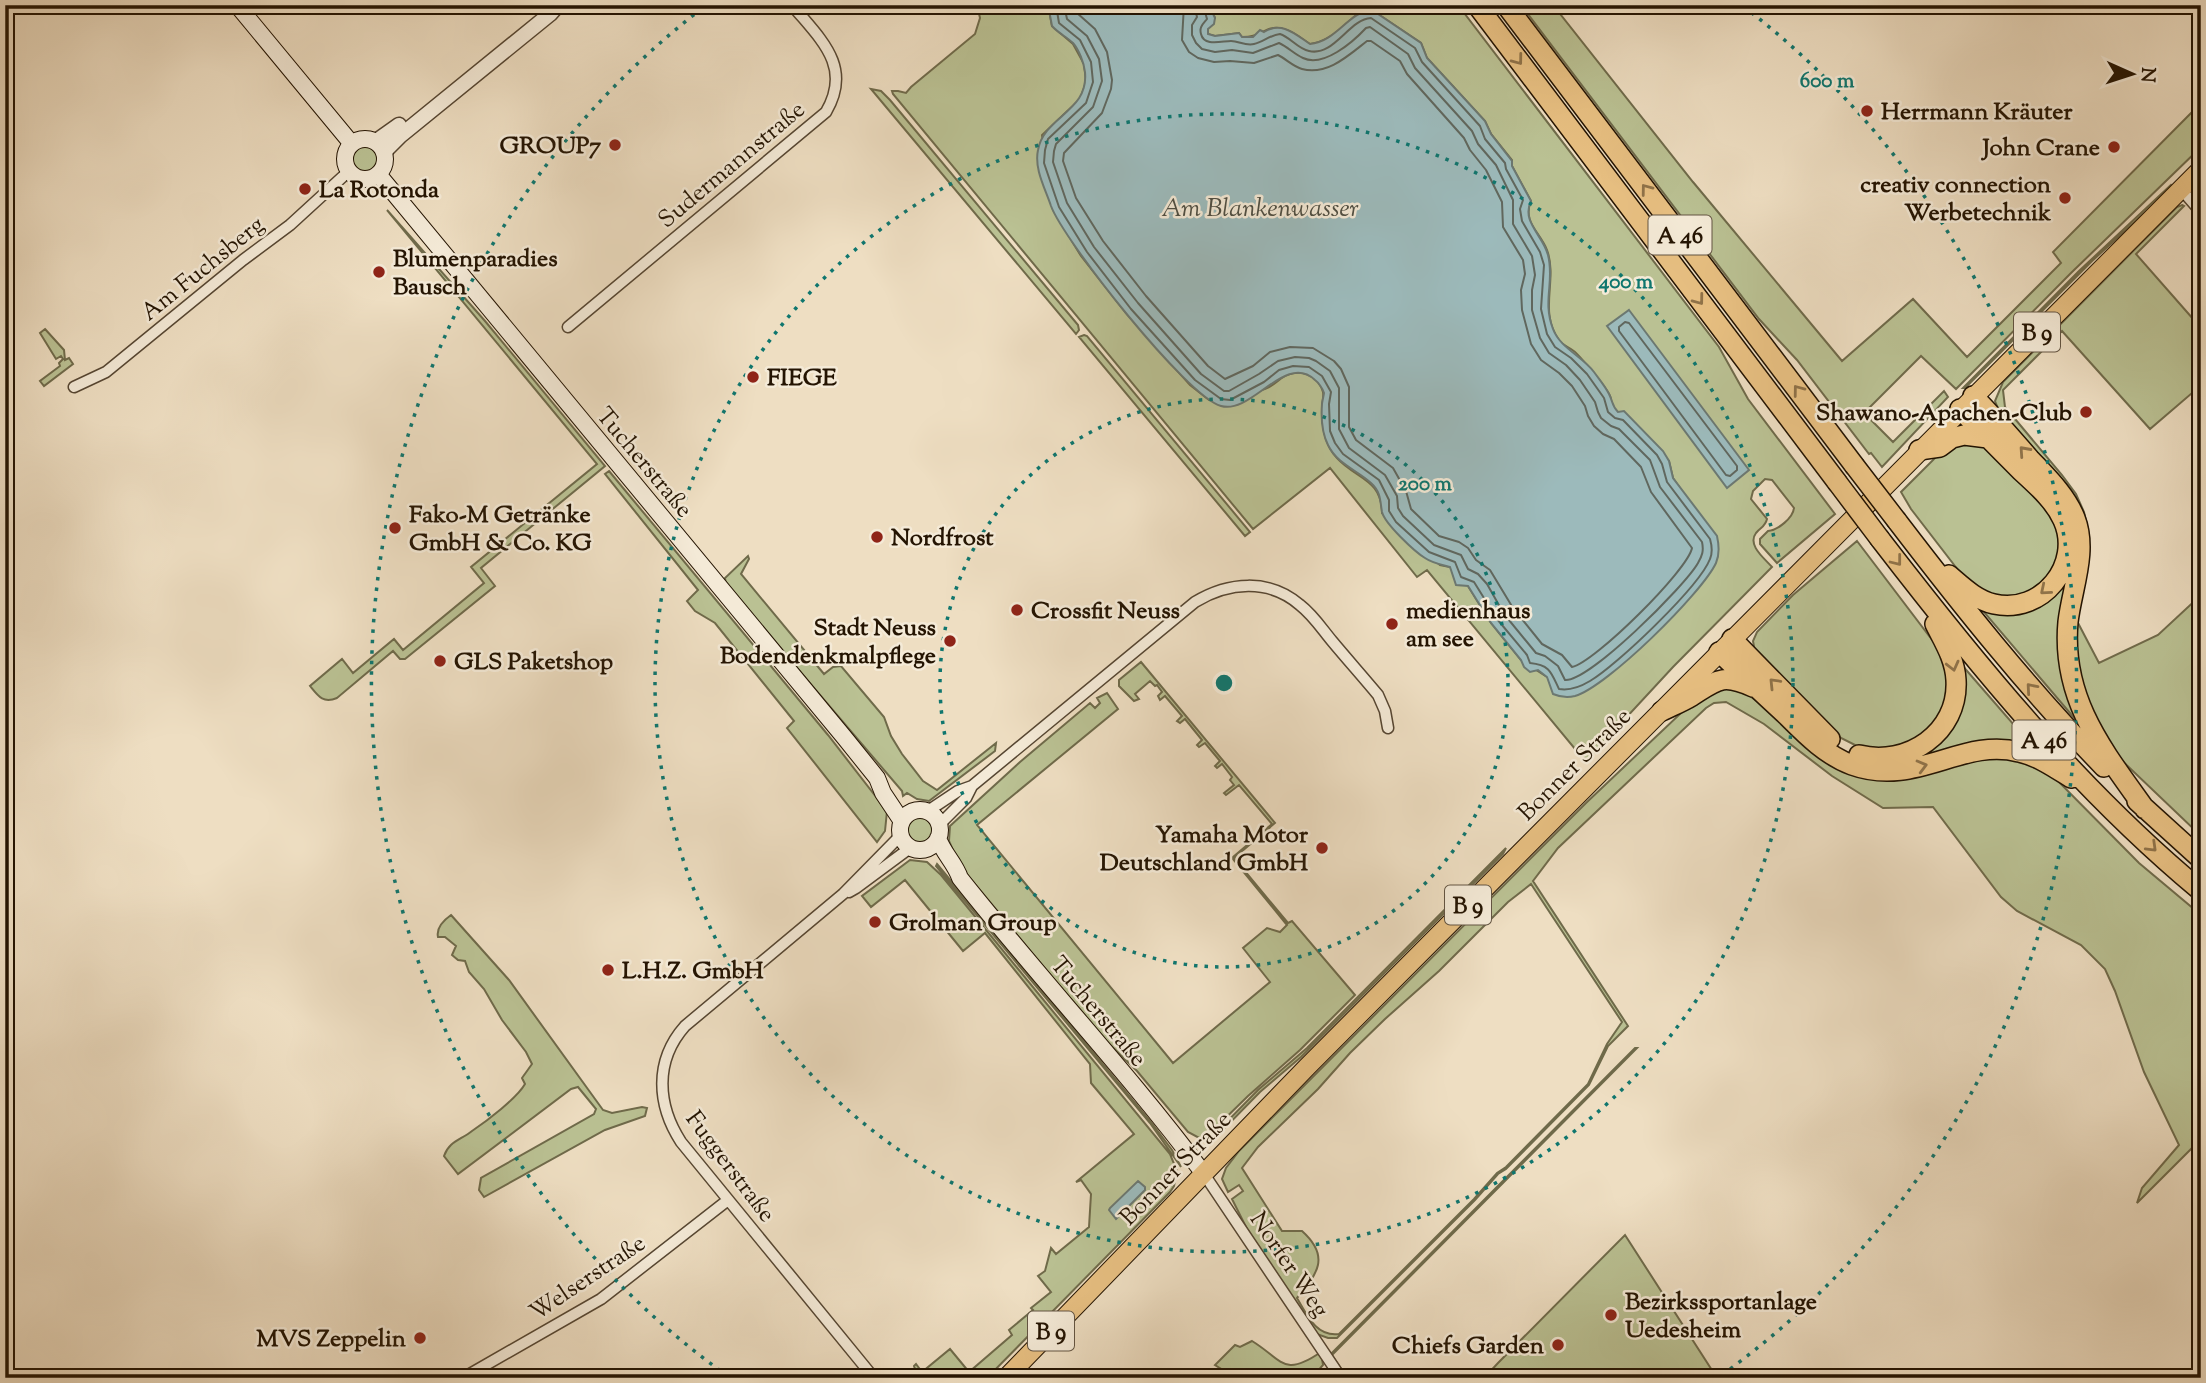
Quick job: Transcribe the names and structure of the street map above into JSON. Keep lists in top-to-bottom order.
{
  "streets": {
    "highway": ["A 46"],
    "main road": ["B 9", "Tucherstraße", "Bonner Straße"],
    "street": [
      "Sudermannstraße",
      "Am Fuchsberg",
      "Fuggerstraße",
      "Norfer Weg",
      "Welserstraße"
    ]
  },
  "crossings": [
    ["Am Fuchsberg", "Tucherstraße"],
    ["Tucherstraße", "Bonner Straße"],
    ["Tucherstraße", "Fuggerstraße"],
    ["Tucherstraße", "Norfer Weg"],
    ["Bonner Straße", "Norfer Weg"],
    ["Fuggerstraße", "Welserstraße"]
  ],
  "water": ["Am Blankenwasser"],
  "places": [
    "Herrmann Kräuter",
    "GROUP7",
    "John Crane",
    "La Rotonda",
    "creativ connection Werbetechnik",
    "Blumenparadies Bausch",
    "FIEGE",
    "Shawano-Apachen-Club",
    "Fako-M Getränke GmbH & Co. KG",
    "Nordfrost",
    "Crossfit Neuss",
    "medienhaus am see",
    "Stadt Neuss Bodendenkmalpflege",
    "GLS Paketshop",
    "Yamaha Motor Deutschland GmbH",
    "Grolman Group",
    "L.H.Z. GmbH",
    "Bezirkssportanlage Uedesheim",
    "MVS Zeppelin",
    "Chiefs Garden"
  ],
  "north": "right",
  "rings": ["600 m", "400 m", "200 m"]
}
